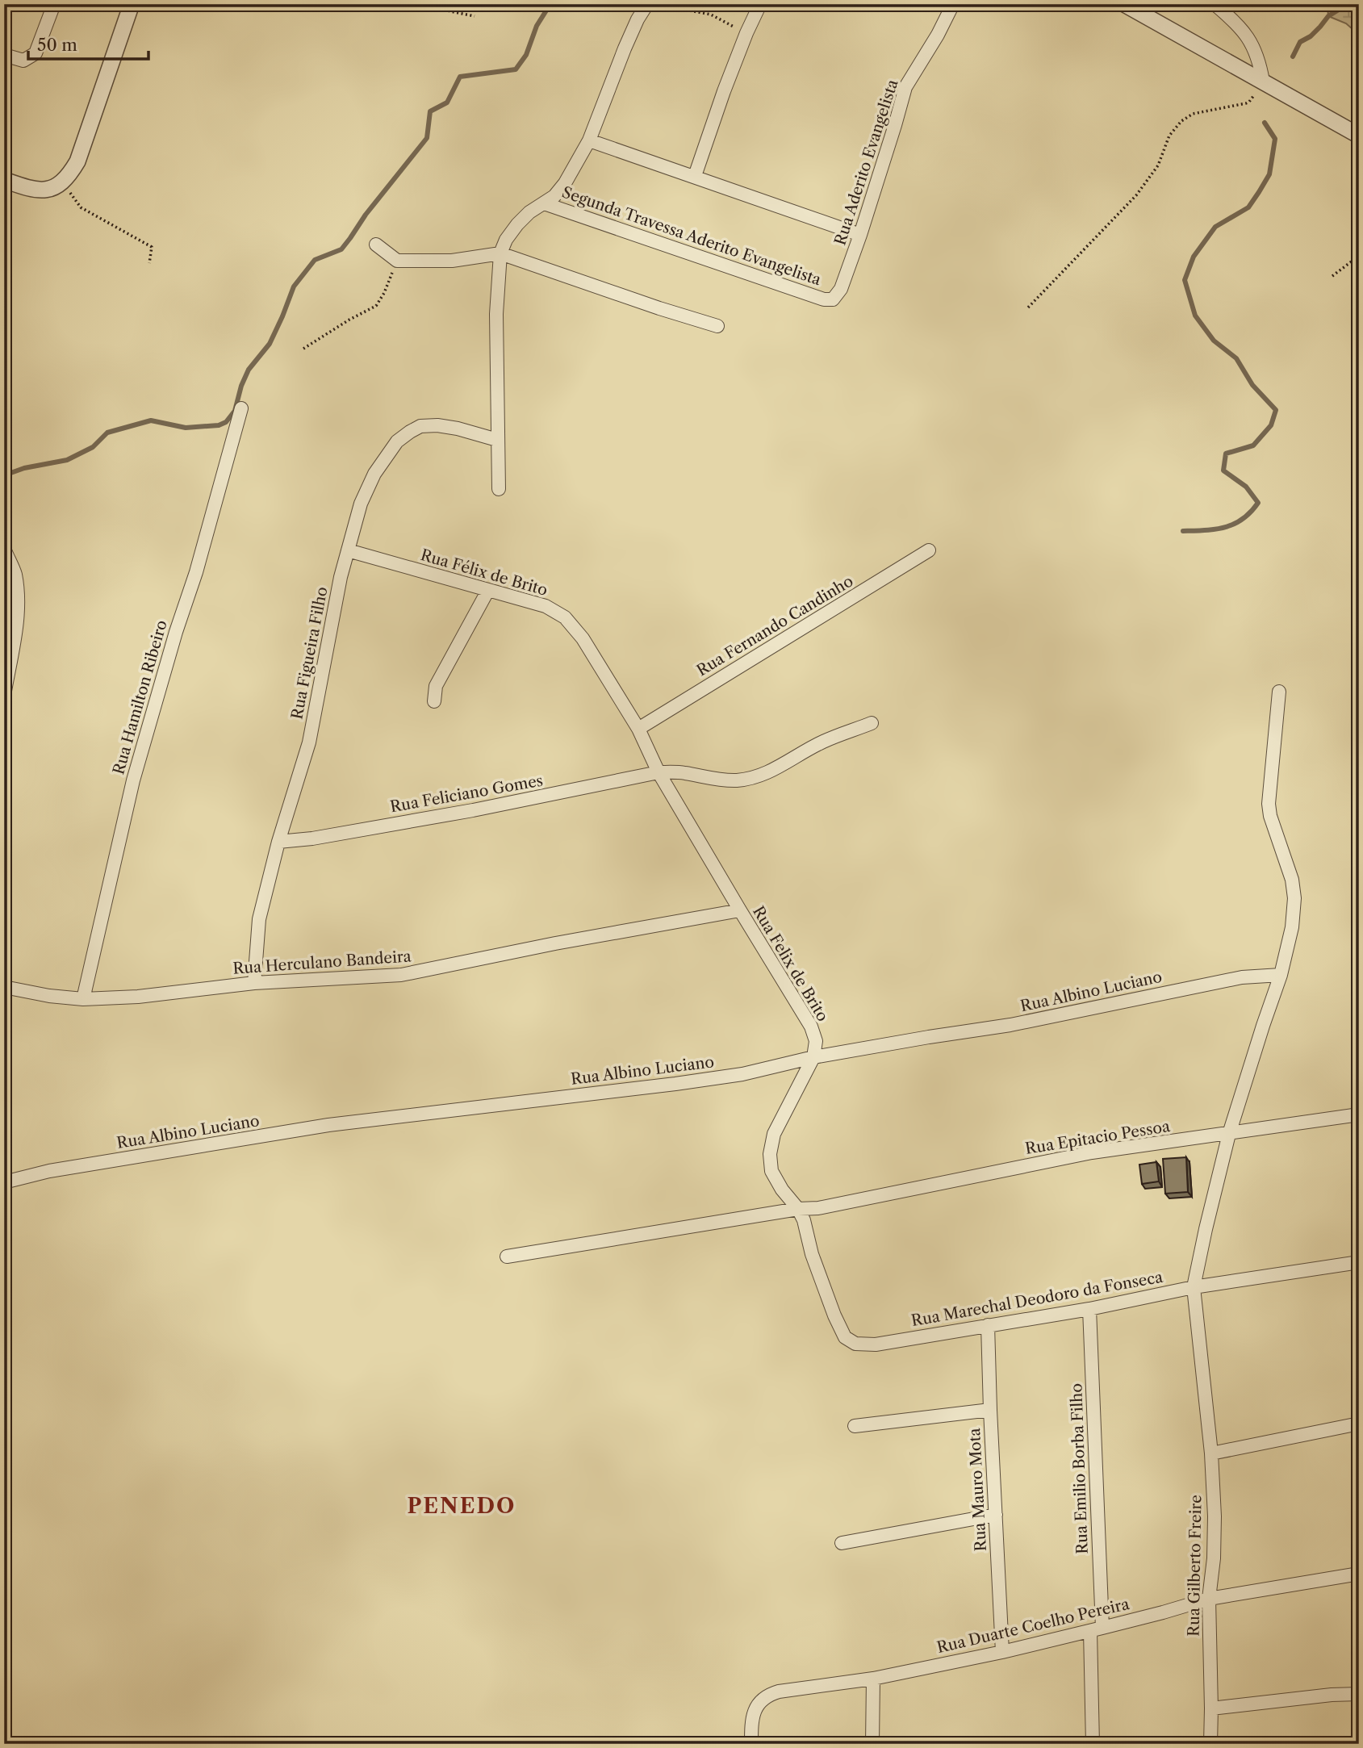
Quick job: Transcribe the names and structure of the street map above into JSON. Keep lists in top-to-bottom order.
{
  "streets": {
    "street": [
      "Rua Aderito Evangelista",
      "Segunda Travessa Aderito Evangelista",
      "Rua Félix de Brito",
      "Rua Fernando Candinho",
      "Rua Figueira Filho",
      "Rua Hamilton Ribeiro",
      "Rua Feliciano Gomes",
      "Rua Herculano Bandeira",
      "Rua Felix de Brito",
      "Rua Albino Luciano",
      "Rua Epitacio Pessoa",
      "Rua Marechal Deodoro da Fonseca",
      "Rua Emilio Borba Filho",
      "Rua Mauro Mota",
      "Rua Gilberto Freire",
      "Rua Duarte Coelho Pereira"
    ]
  },
  "crossings": [
    ["Rua Aderito Evangelista", "Segunda Travessa Aderito Evangelista"],
    ["Rua Félix de Brito", "Rua Fernando Candinho"],
    ["Rua Félix de Brito", "Rua Figueira Filho"],
    ["Rua Félix de Brito", "Rua Feliciano Gomes"],
    ["Rua Félix de Brito", "Rua Felix de Brito"],
    ["Rua Figueira Filho", "Rua Feliciano Gomes"],
    ["Rua Figueira Filho", "Rua Herculano Bandeira"],
    ["Rua Hamilton Ribeiro", "Rua Herculano Bandeira"],
    ["Rua Feliciano Gomes", "Rua Felix de Brito"],
    ["Rua Herculano Bandeira", "Rua Felix de Brito"],
    ["Rua Felix de Brito", "Rua Albino Luciano"],
    ["Rua Albino Luciano", "Rua Gilberto Freire"],
    ["Rua Epitacio Pessoa", "Rua Marechal Deodoro da Fonseca"],
    ["Rua Epitacio Pessoa", "Rua Gilberto Freire"],
    ["Rua Marechal Deodoro da Fonseca", "Rua Emilio Borba Filho"],
    ["Rua Marechal Deodoro da Fonseca", "Rua Mauro Mota"],
    ["Rua Marechal Deodoro da Fonseca", "Rua Gilberto Freire"],
    ["Rua Emilio Borba Filho", "Rua Duarte Coelho Pereira"],
    ["Rua Mauro Mota", "Rua Duarte Coelho Pereira"],
    ["Rua Gilberto Freire", "Rua Duarte Coelho Pereira"]
  ],
  "districts": ["PENEDO"],
  "scale_bar": "50 m"
}
